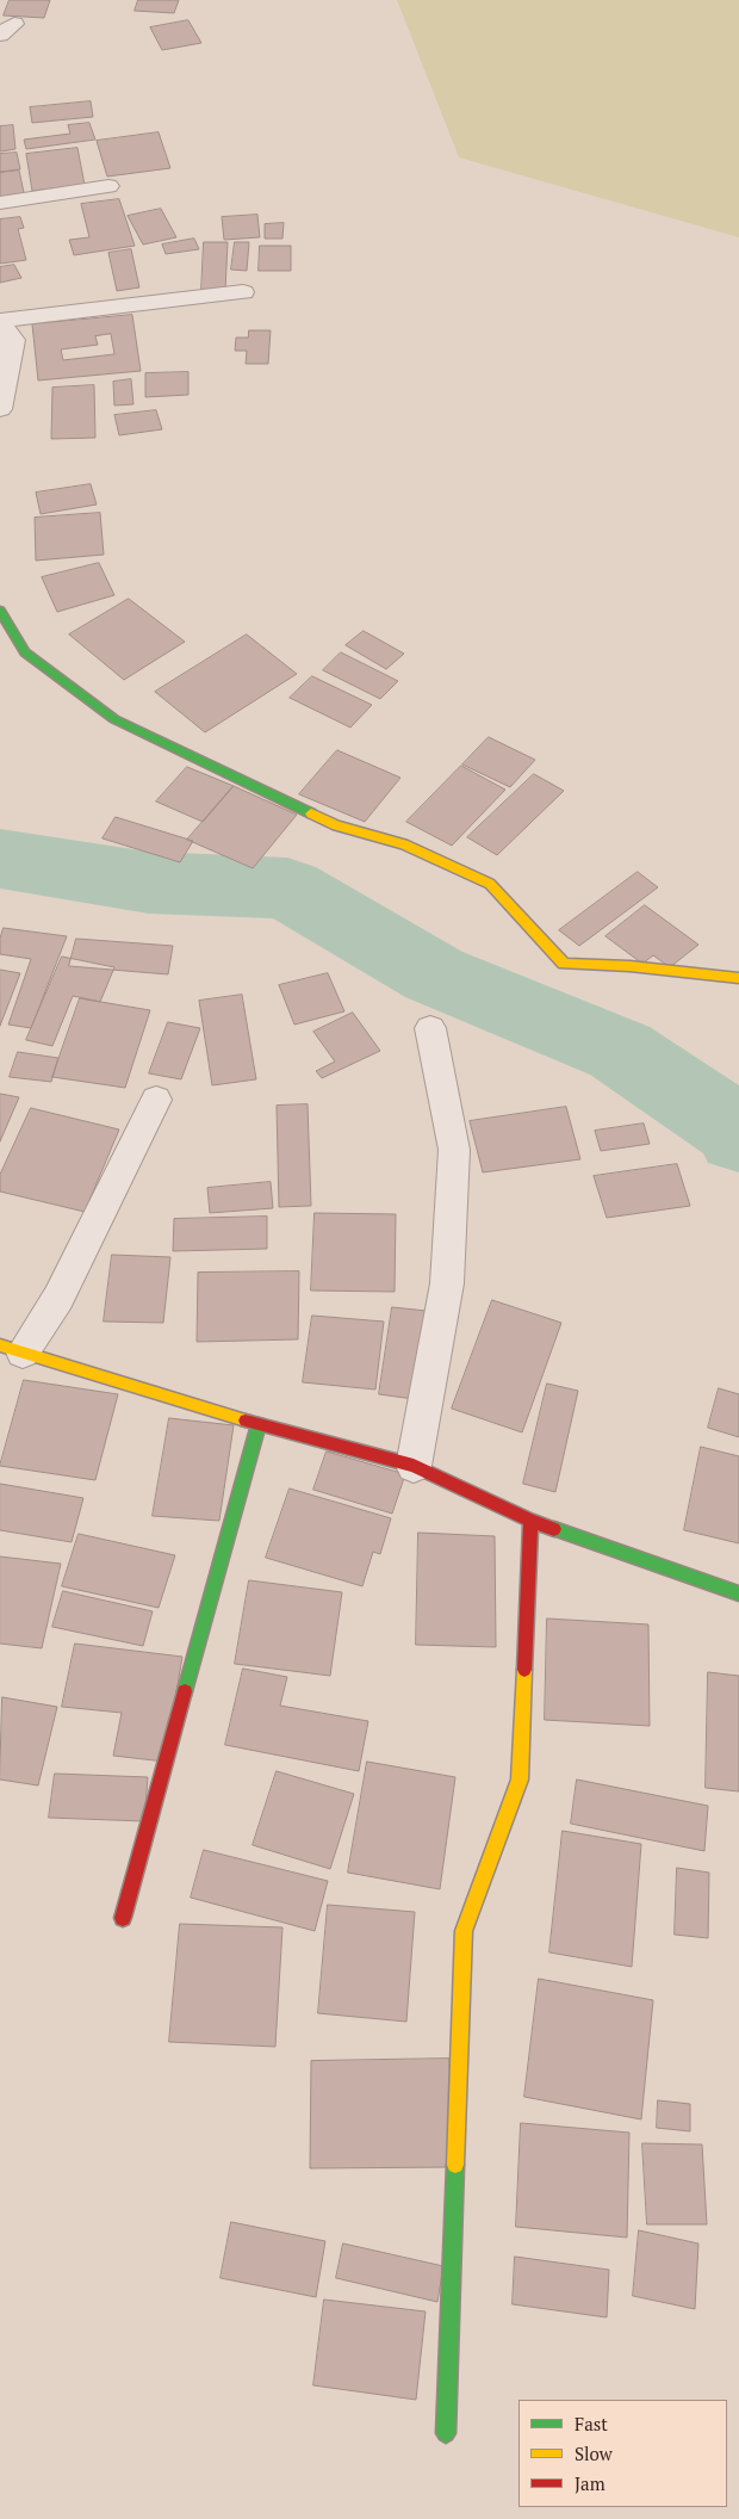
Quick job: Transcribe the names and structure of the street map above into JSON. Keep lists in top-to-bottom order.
{
  "legend": ["Fast", "Slow", "Jam"]
}
